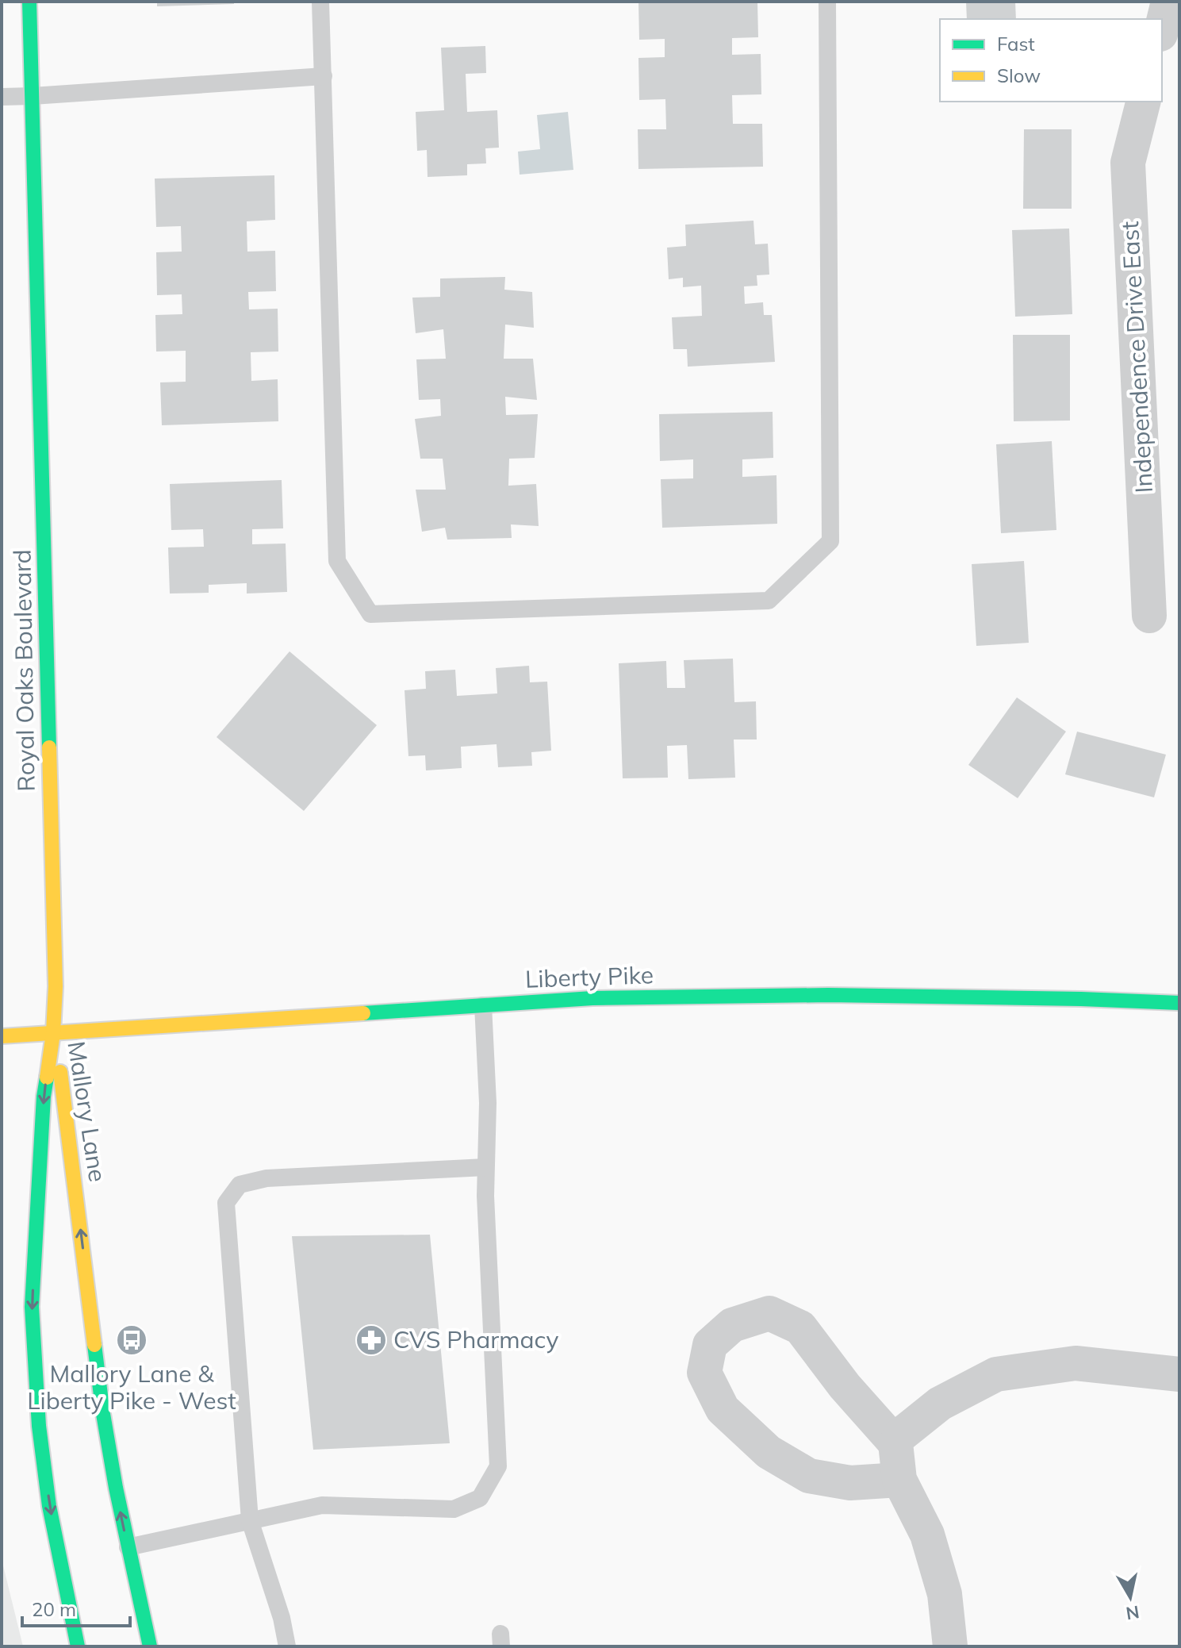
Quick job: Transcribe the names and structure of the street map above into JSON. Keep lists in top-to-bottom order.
{
  "streets": {
    "main road": ["Royal Oaks Boulevard", "Liberty Pike", "Mallory Lane"],
    "street": ["Independence Drive East"]
  },
  "crossings": [
    ["Royal Oaks Boulevard", "Liberty Pike"],
    ["Royal Oaks Boulevard", "Mallory Lane"],
    ["Liberty Pike", "Mallory Lane"]
  ],
  "places": {
    "bus stop": ["Mallory Lane & Liberty Pike - West"],
    "pharmacy": ["CVS Pharmacy"]
  },
  "legend": ["Fast", "Slow"],
  "scale_bar": "20 m",
  "north": "bottom"
}
